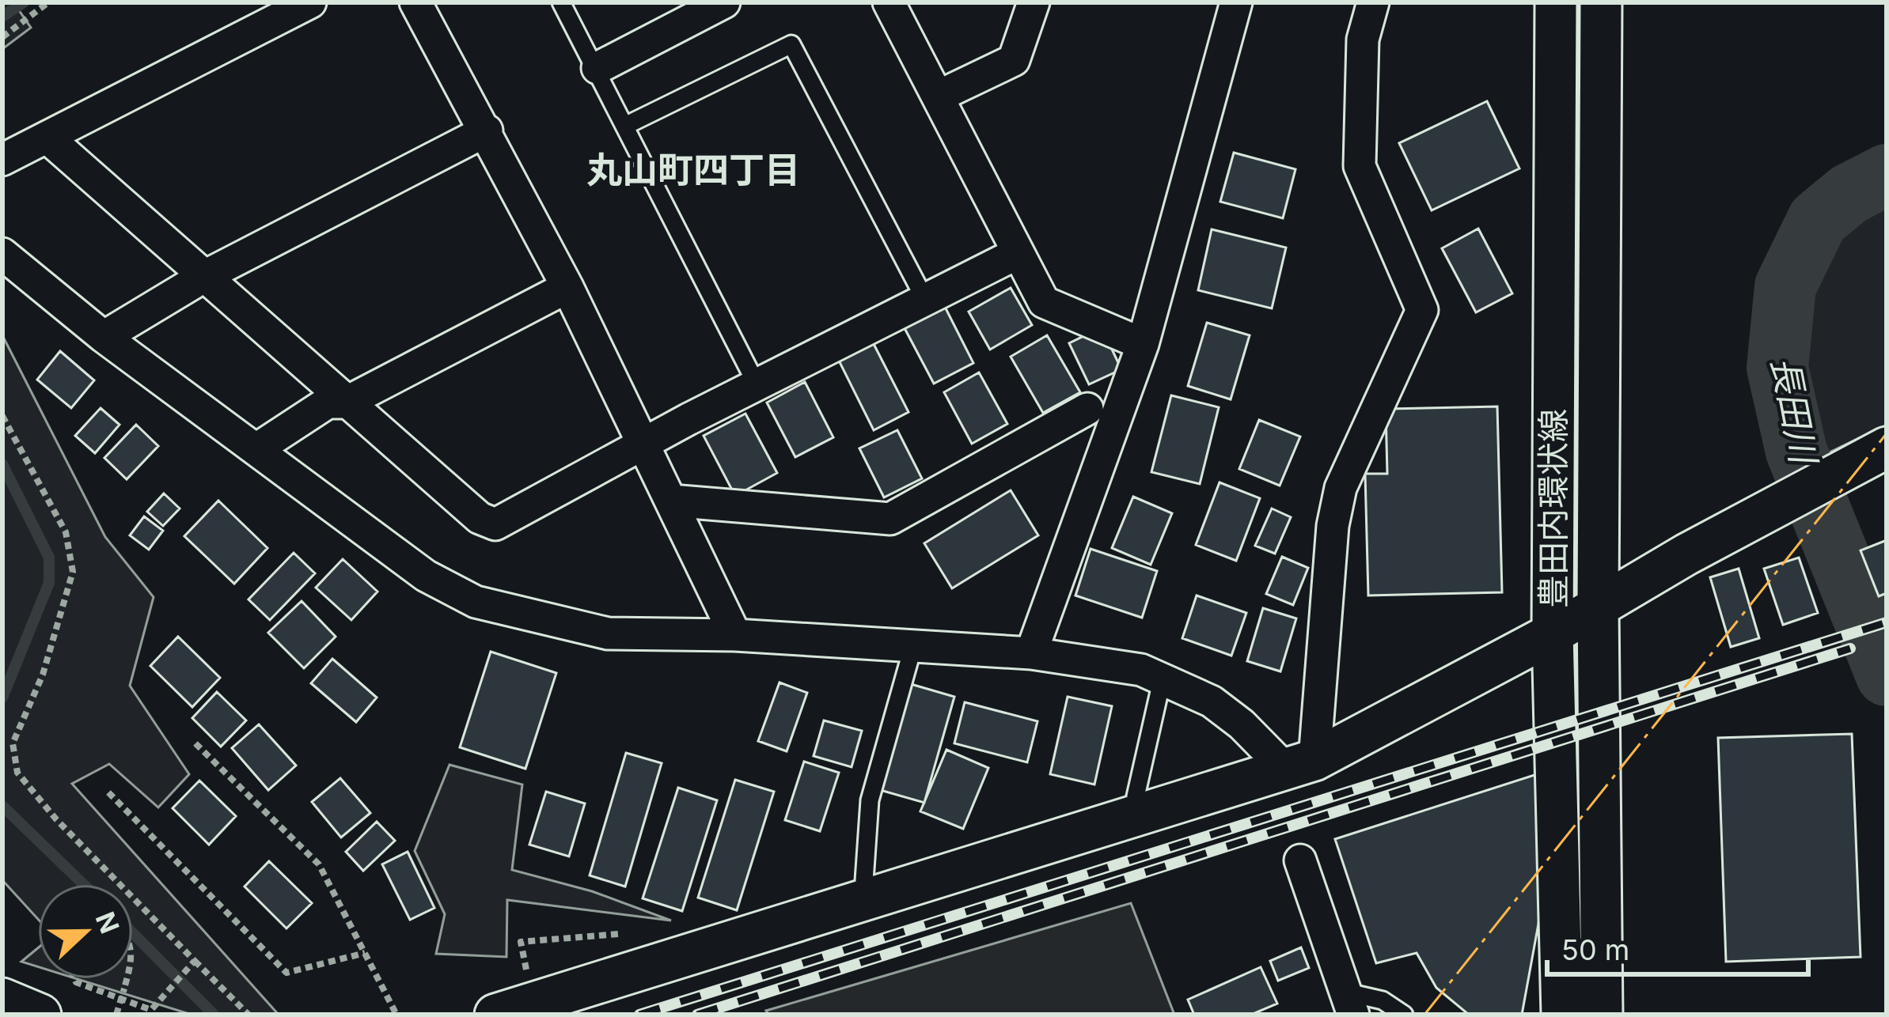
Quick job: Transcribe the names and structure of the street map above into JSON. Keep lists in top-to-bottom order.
{
  "streets": {
    "street": ["豊田内環状線"]
  },
  "districts": ["丸山町四丁目"],
  "water": ["長田川"],
  "scale_bar": "50 m",
  "north": "right"
}
